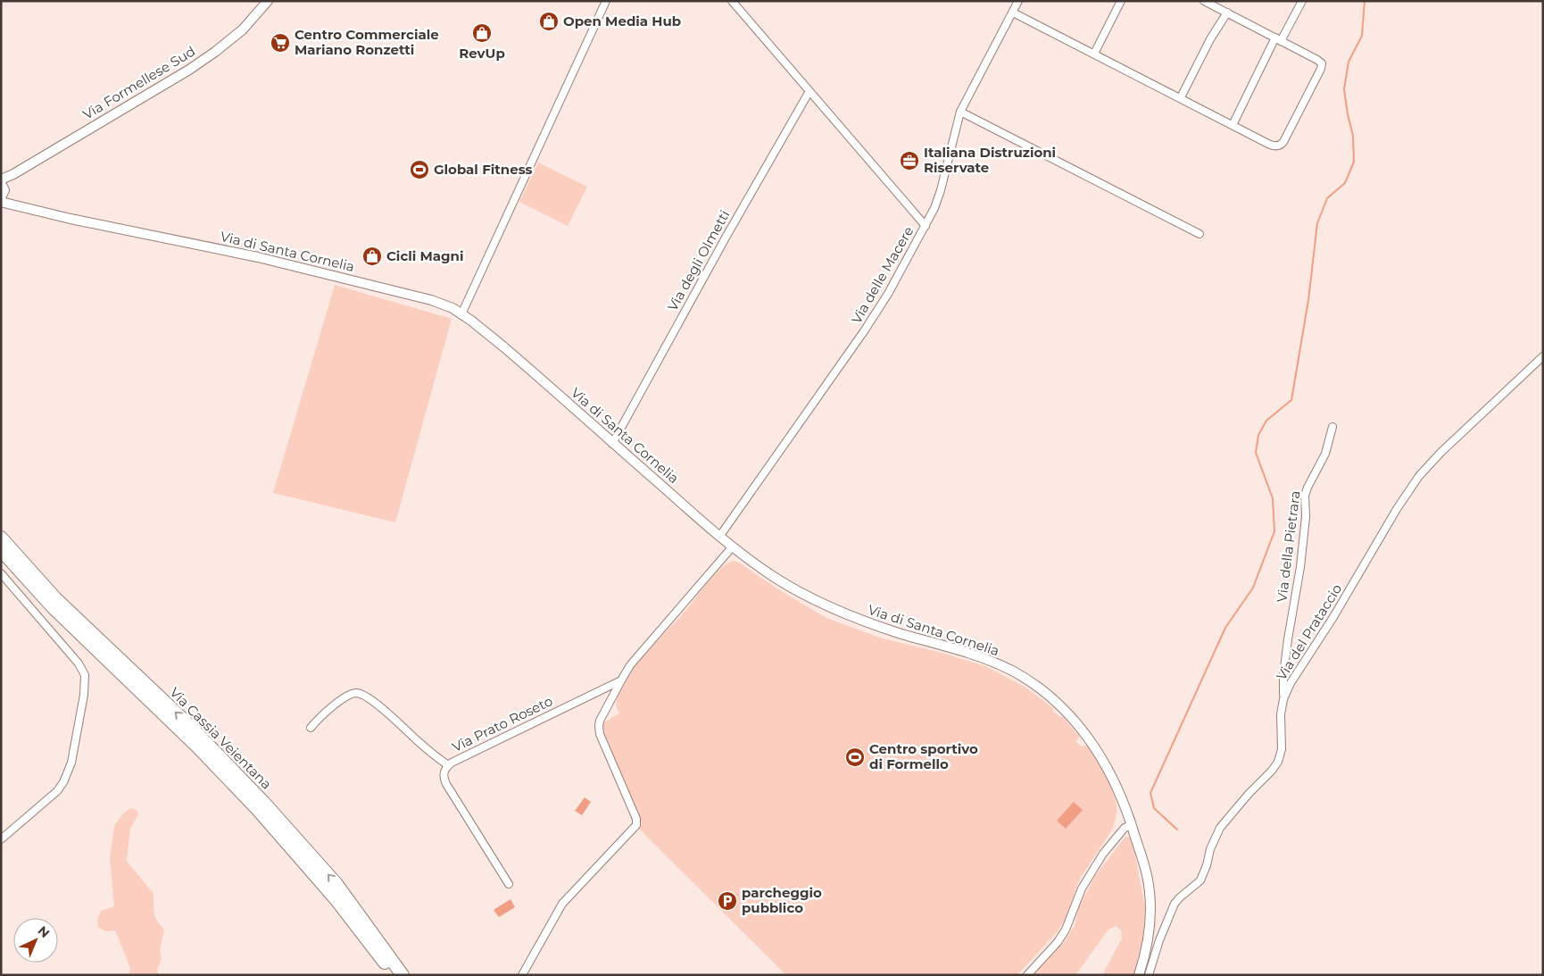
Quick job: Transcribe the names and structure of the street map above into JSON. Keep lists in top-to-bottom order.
{
  "streets": {
    "highway": ["Via Cassia Veientana"],
    "street": [
      "Via Formellese Sud",
      "Via di Santa Cornelia",
      "Via degli Olmetti",
      "Via delle Macere",
      "Via della Pietrara",
      "Via del Prataccio",
      "Via Prato Roseto"
    ]
  },
  "crossings": [
    ["Via Formellese Sud", "Via di Santa Cornelia"],
    ["Via di Santa Cornelia", "Via degli Olmetti"],
    ["Via di Santa Cornelia", "Via delle Macere"],
    ["Via di Santa Cornelia", "Via Prato Roseto"],
    ["Via della Pietrara", "Via del Prataccio"]
  ],
  "places": {
    "shop": ["Open Media Hub", "RevUp", "Cicli Magni"],
    "supermarket": ["Centro Commerciale Mariano Ronzetti"],
    "office": ["Italiana Distruzioni Riservate"],
    "sports": ["Global Fitness", "Centro sportivo di Formello"],
    "parking": ["parcheggio pubblico"]
  },
  "north": "top right"
}
